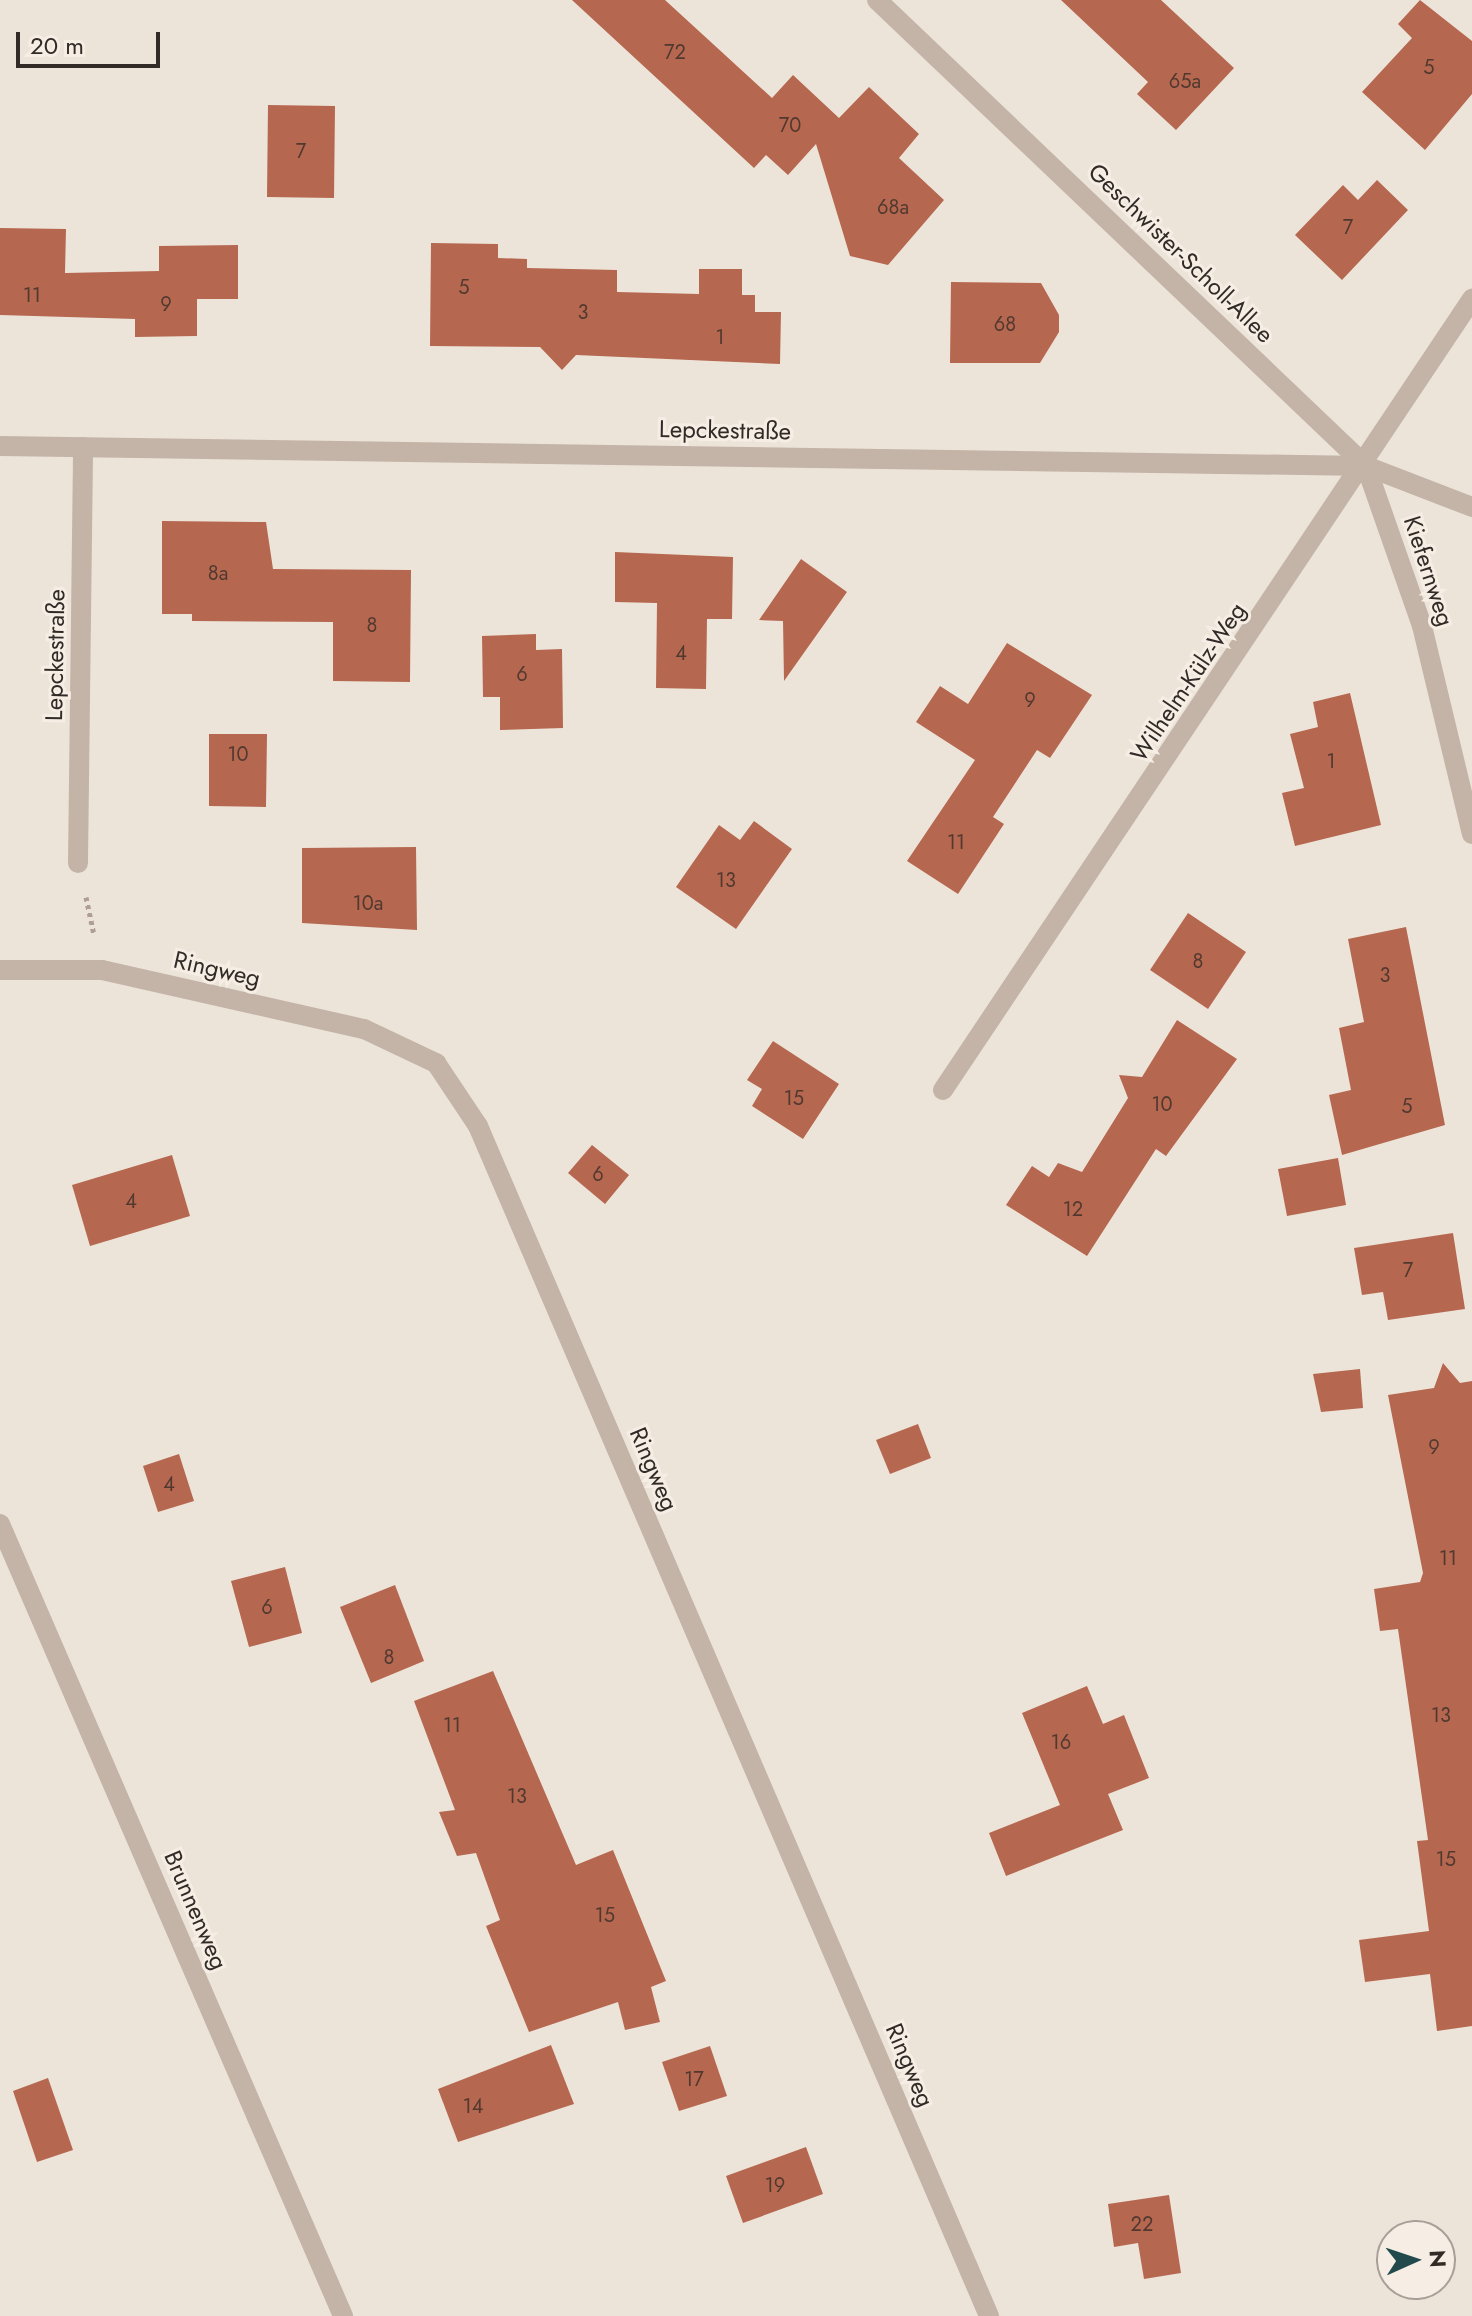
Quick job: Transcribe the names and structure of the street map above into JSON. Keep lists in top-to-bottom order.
{
  "streets": {
    "street": [
      "Geschwister-Scholl-Allee",
      "Lepckestraße",
      "Kiefernweg",
      "Wilhelm-Külz-Weg",
      "Ringweg",
      "Brunnenweg"
    ]
  },
  "crossings": [
    ["Geschwister-Scholl-Allee", "Lepckestraße"],
    ["Geschwister-Scholl-Allee", "Kiefernweg"],
    ["Geschwister-Scholl-Allee", "Wilhelm-Külz-Weg"],
    ["Lepckestraße", "Kiefernweg"],
    ["Lepckestraße", "Wilhelm-Külz-Weg"],
    ["Kiefernweg", "Wilhelm-Külz-Weg"]
  ],
  "house_numbers": [
    "72",
    "5",
    "65a",
    "70",
    "7",
    "68a",
    "7",
    "5",
    "11",
    "9",
    "3",
    "68",
    "1",
    "8a",
    "8",
    "4",
    "6",
    "9",
    "10",
    "1",
    "11",
    "13",
    "10a",
    "8",
    "3",
    "15",
    "10",
    "5",
    "6",
    "4",
    "12",
    "7",
    "9",
    "4",
    "11",
    "6",
    "8",
    "13",
    "11",
    "16",
    "13",
    "15",
    "15",
    "17",
    "14",
    "19",
    "22"
  ],
  "scale_bar": "20 m",
  "north": "right"
}
